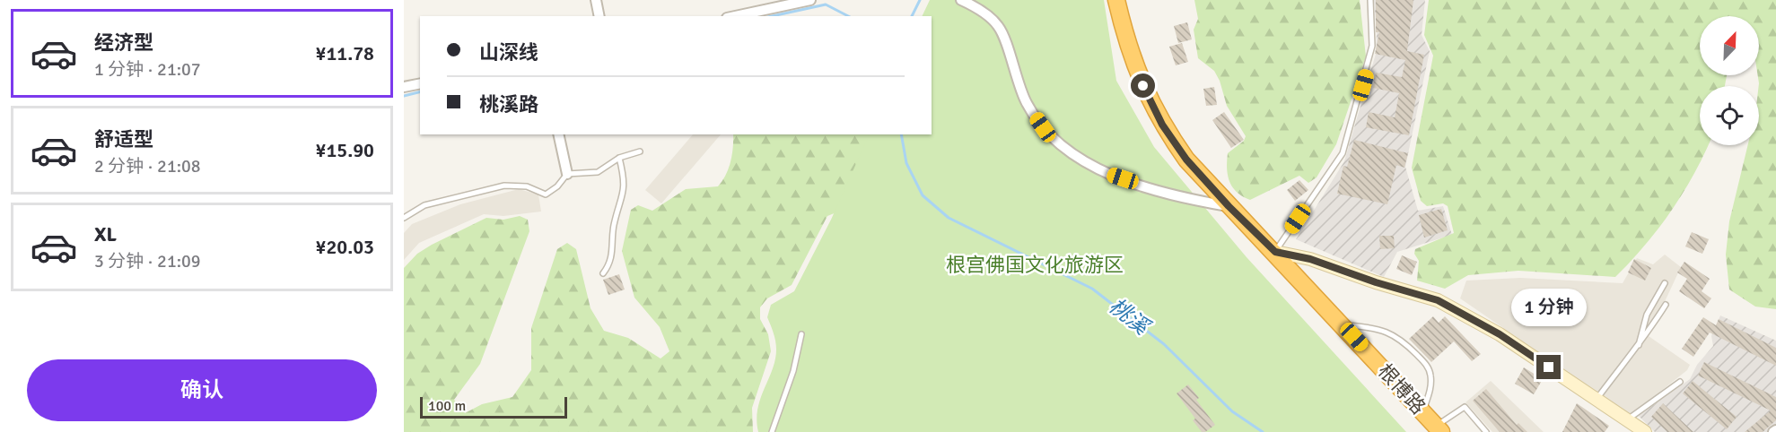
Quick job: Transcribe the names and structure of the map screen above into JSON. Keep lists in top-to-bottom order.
{
  "streets": {
    "highway": ["根博路"]
  },
  "water": ["桃溪"],
  "parks": ["根宫佛国文化旅游区"],
  "scale_bar": "100 m",
  "north": "top right",
  "page": {
    "list": [
      {
        "name": "经济型",
        "note": "1 分钟 · 21:07",
        "value": "¥11.78"
      },
      {
        "name": "舒适型",
        "note": "2 分钟 · 21:08",
        "value": "¥15.90"
      },
      {
        "name": "XL",
        "note": "3 分钟 · 21:09",
        "value": "¥20.03"
      }
    ],
    "banner": ["山深线", "桃溪路"],
    "bubble": "1 分钟",
    "buttons": "确认",
    "scale": "100 m"
  }
}
